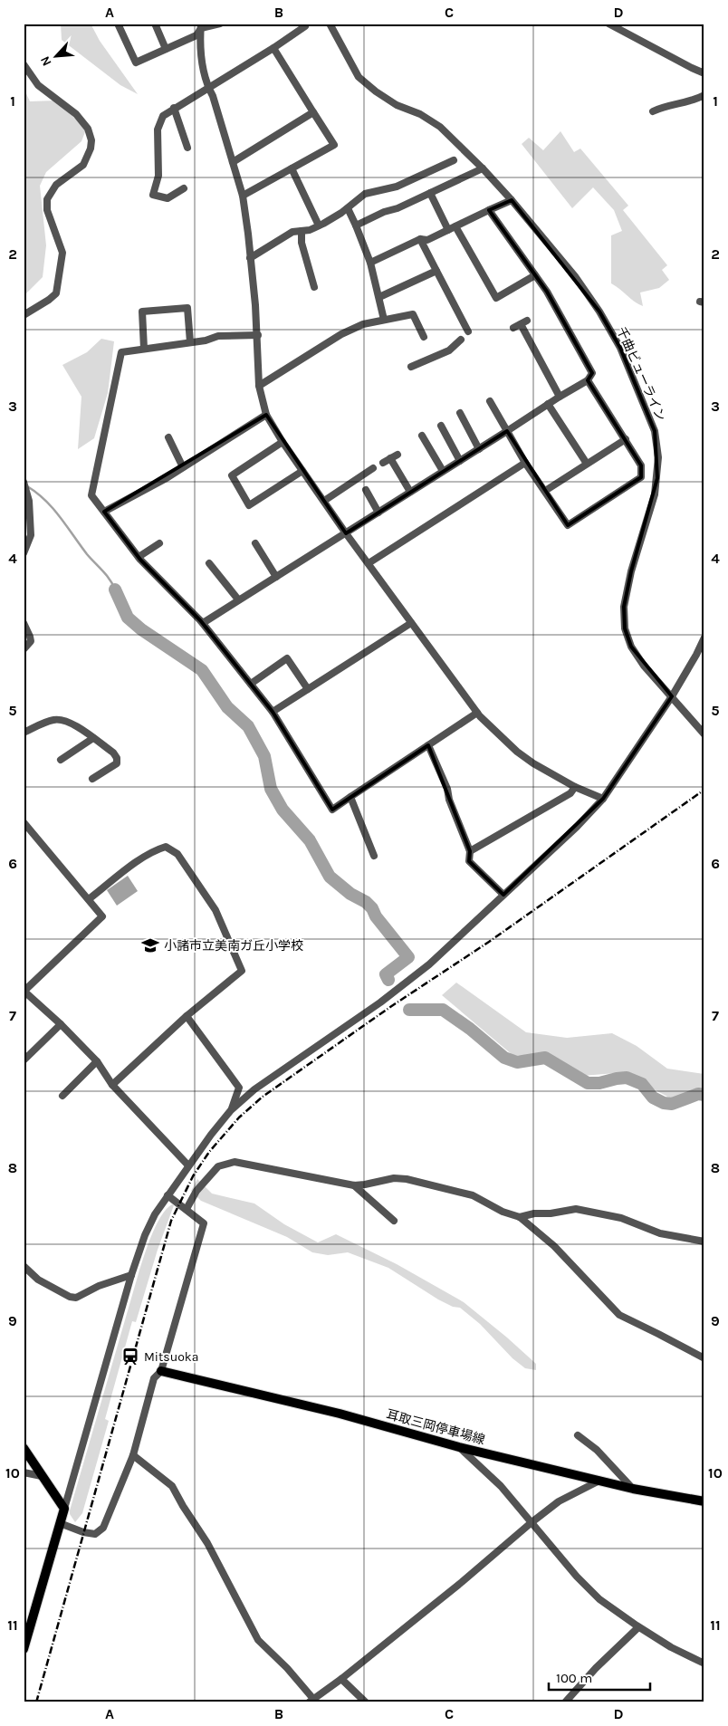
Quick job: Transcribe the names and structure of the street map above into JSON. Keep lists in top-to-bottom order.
{
  "streets": {
    "main road": ["耳取三岡停車場線"],
    "street": ["千曲ビューライン"]
  },
  "places": {
    "school or university": ["小諸市立美南ガ丘小学校"],
    "station": ["Mitsuoka"]
  },
  "scale_bar": "100 m",
  "north": "bottom left",
  "grid": {
    "columns": [
      "A",
      "B",
      "C",
      "D"
    ],
    "rows": [
      "1",
      "2",
      "3",
      "4",
      "5",
      "6",
      "7",
      "8",
      "9",
      "10",
      "11"
    ]
  }
}
